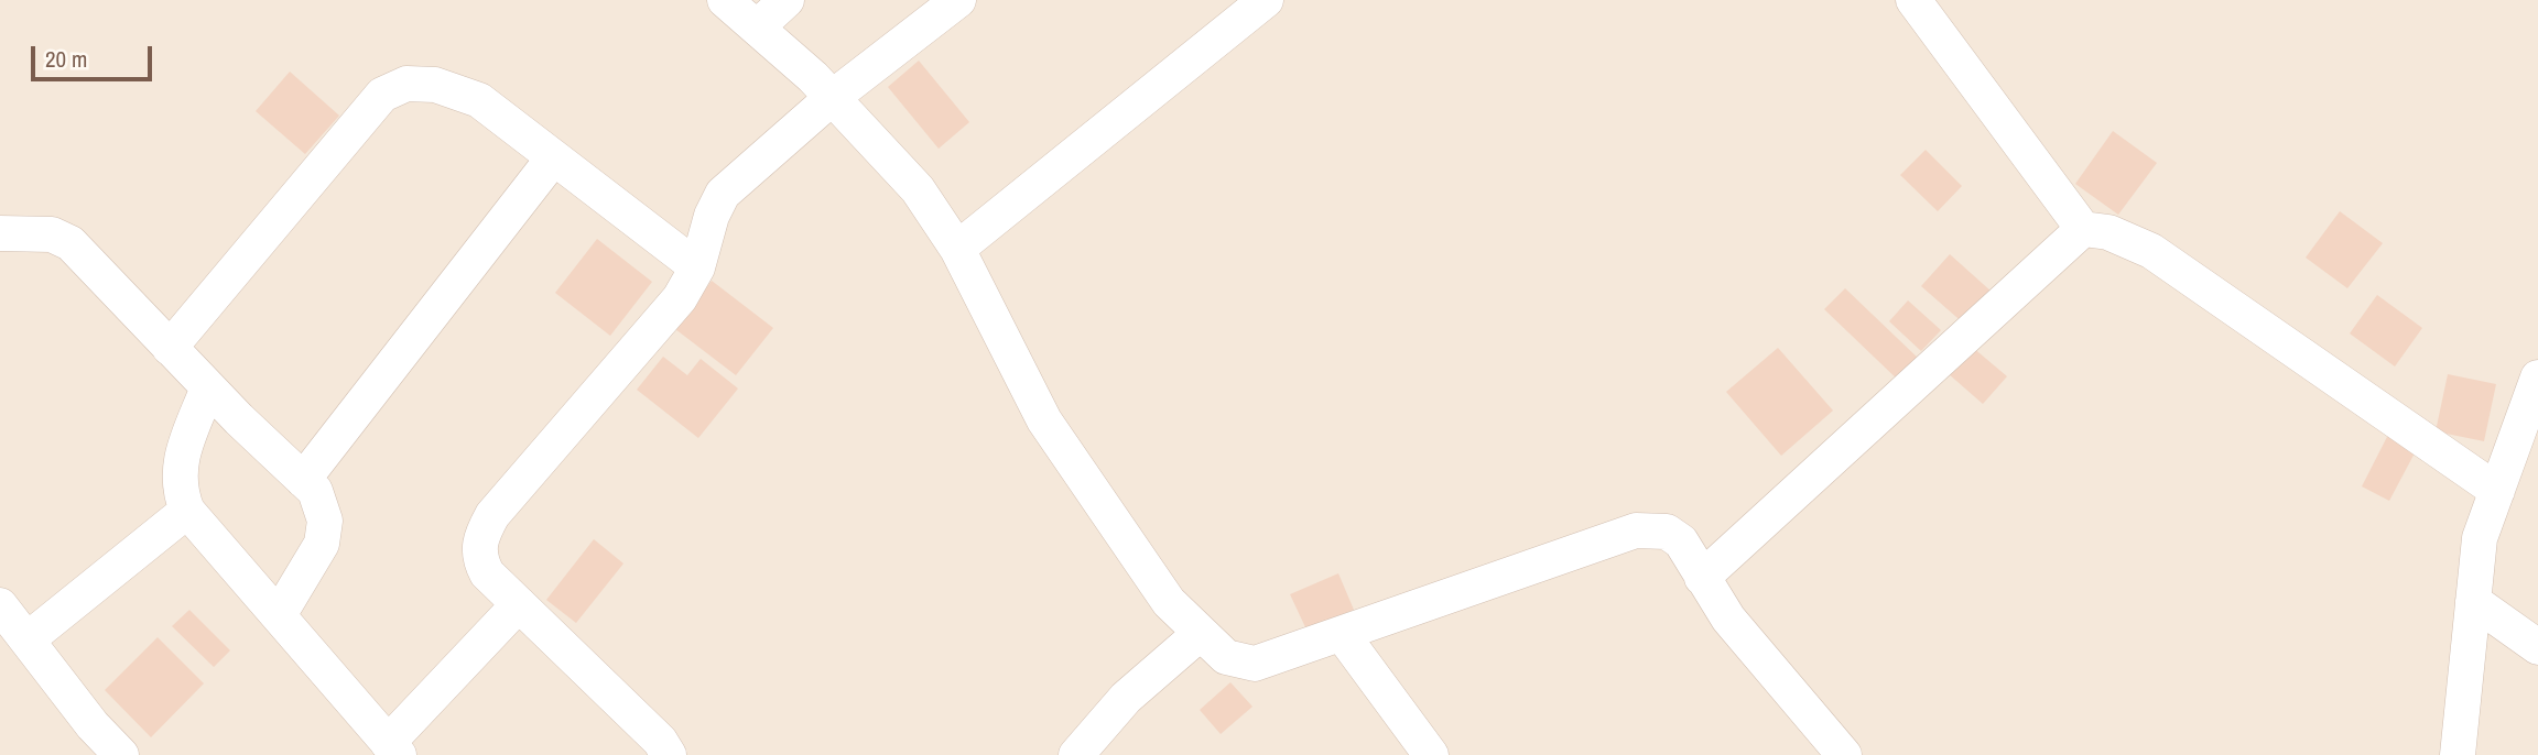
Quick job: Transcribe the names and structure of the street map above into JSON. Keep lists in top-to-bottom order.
{
  "scale_bar": "20 m"
}
